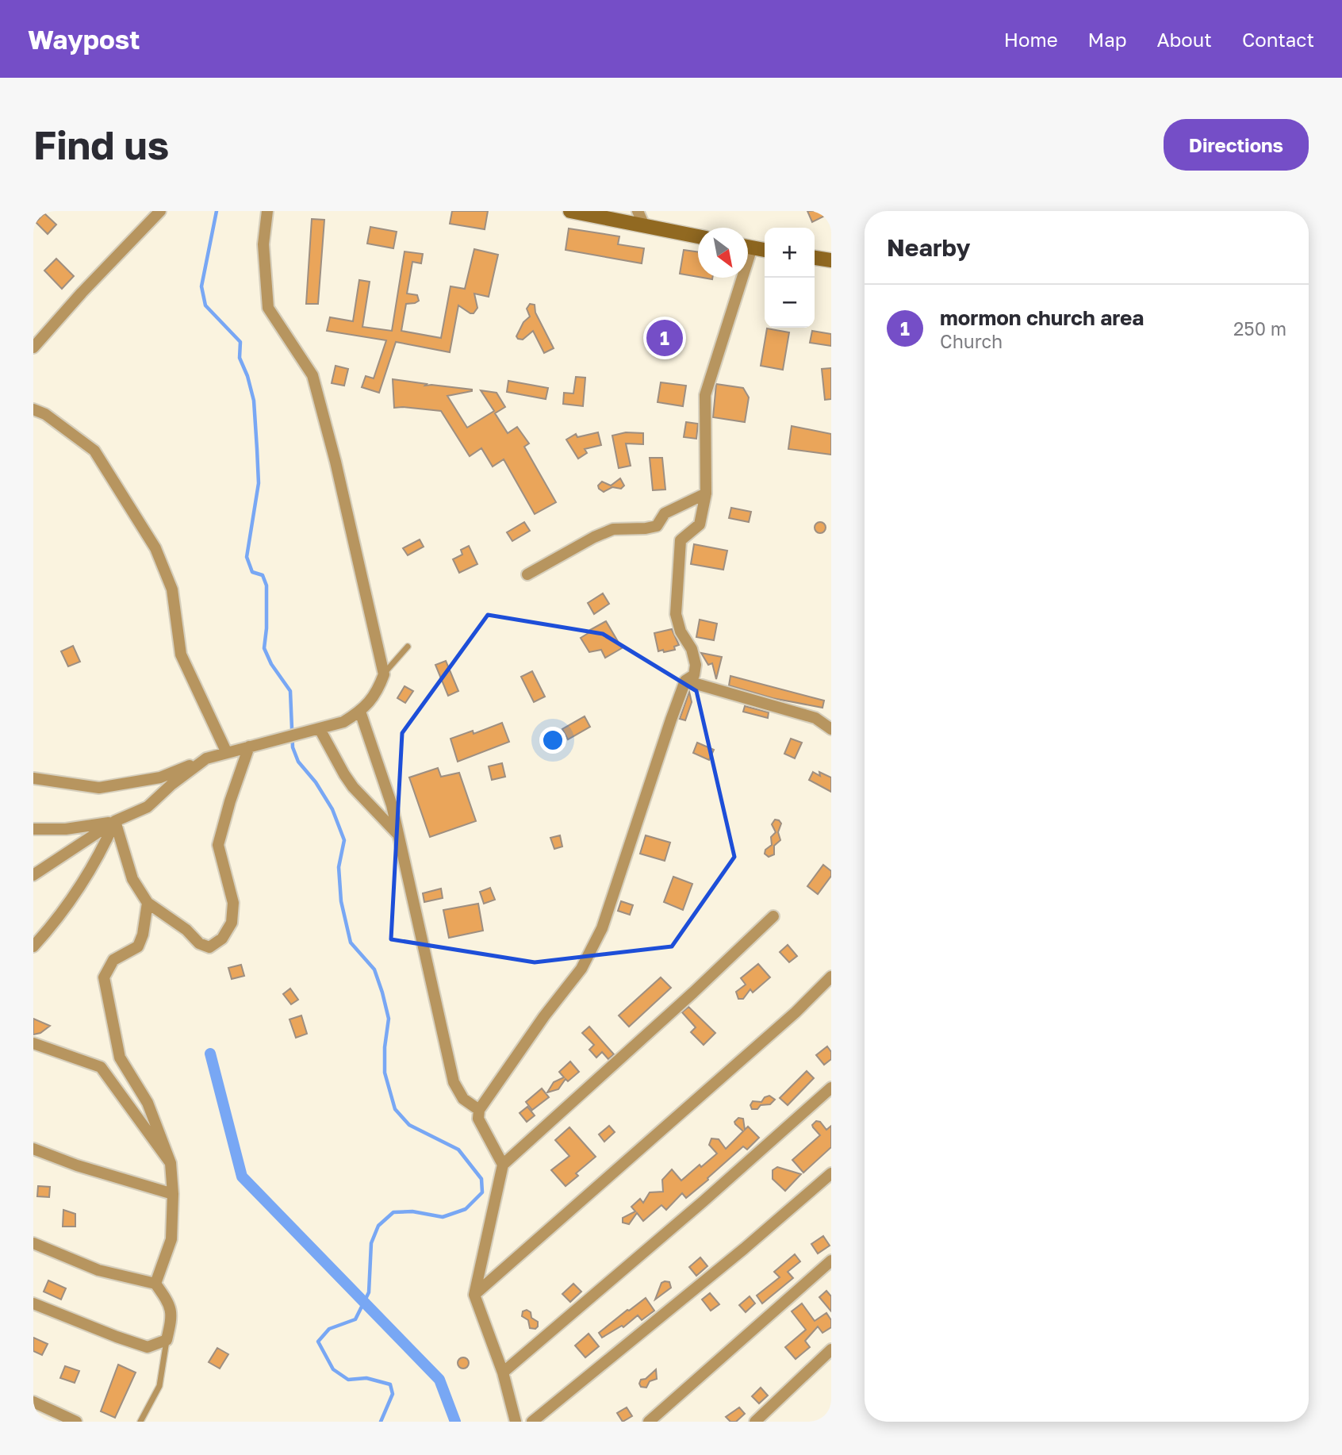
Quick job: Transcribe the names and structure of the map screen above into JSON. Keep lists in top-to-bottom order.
{
  "north": "bottom right",
  "page": {
    "header": "Waypost",
    "nav": [
      "Home",
      "Map",
      "About",
      "Contact"
    ],
    "buttons": "Directions",
    "title": "Find us",
    "heading": "Nearby",
    "map_buttons": ["+", "−"],
    "list": [
      {
        "mark": "1",
        "name": "mormon church area",
        "note": "Church",
        "value": "250 m"
      }
    ],
    "pins": "1"
  }
}
